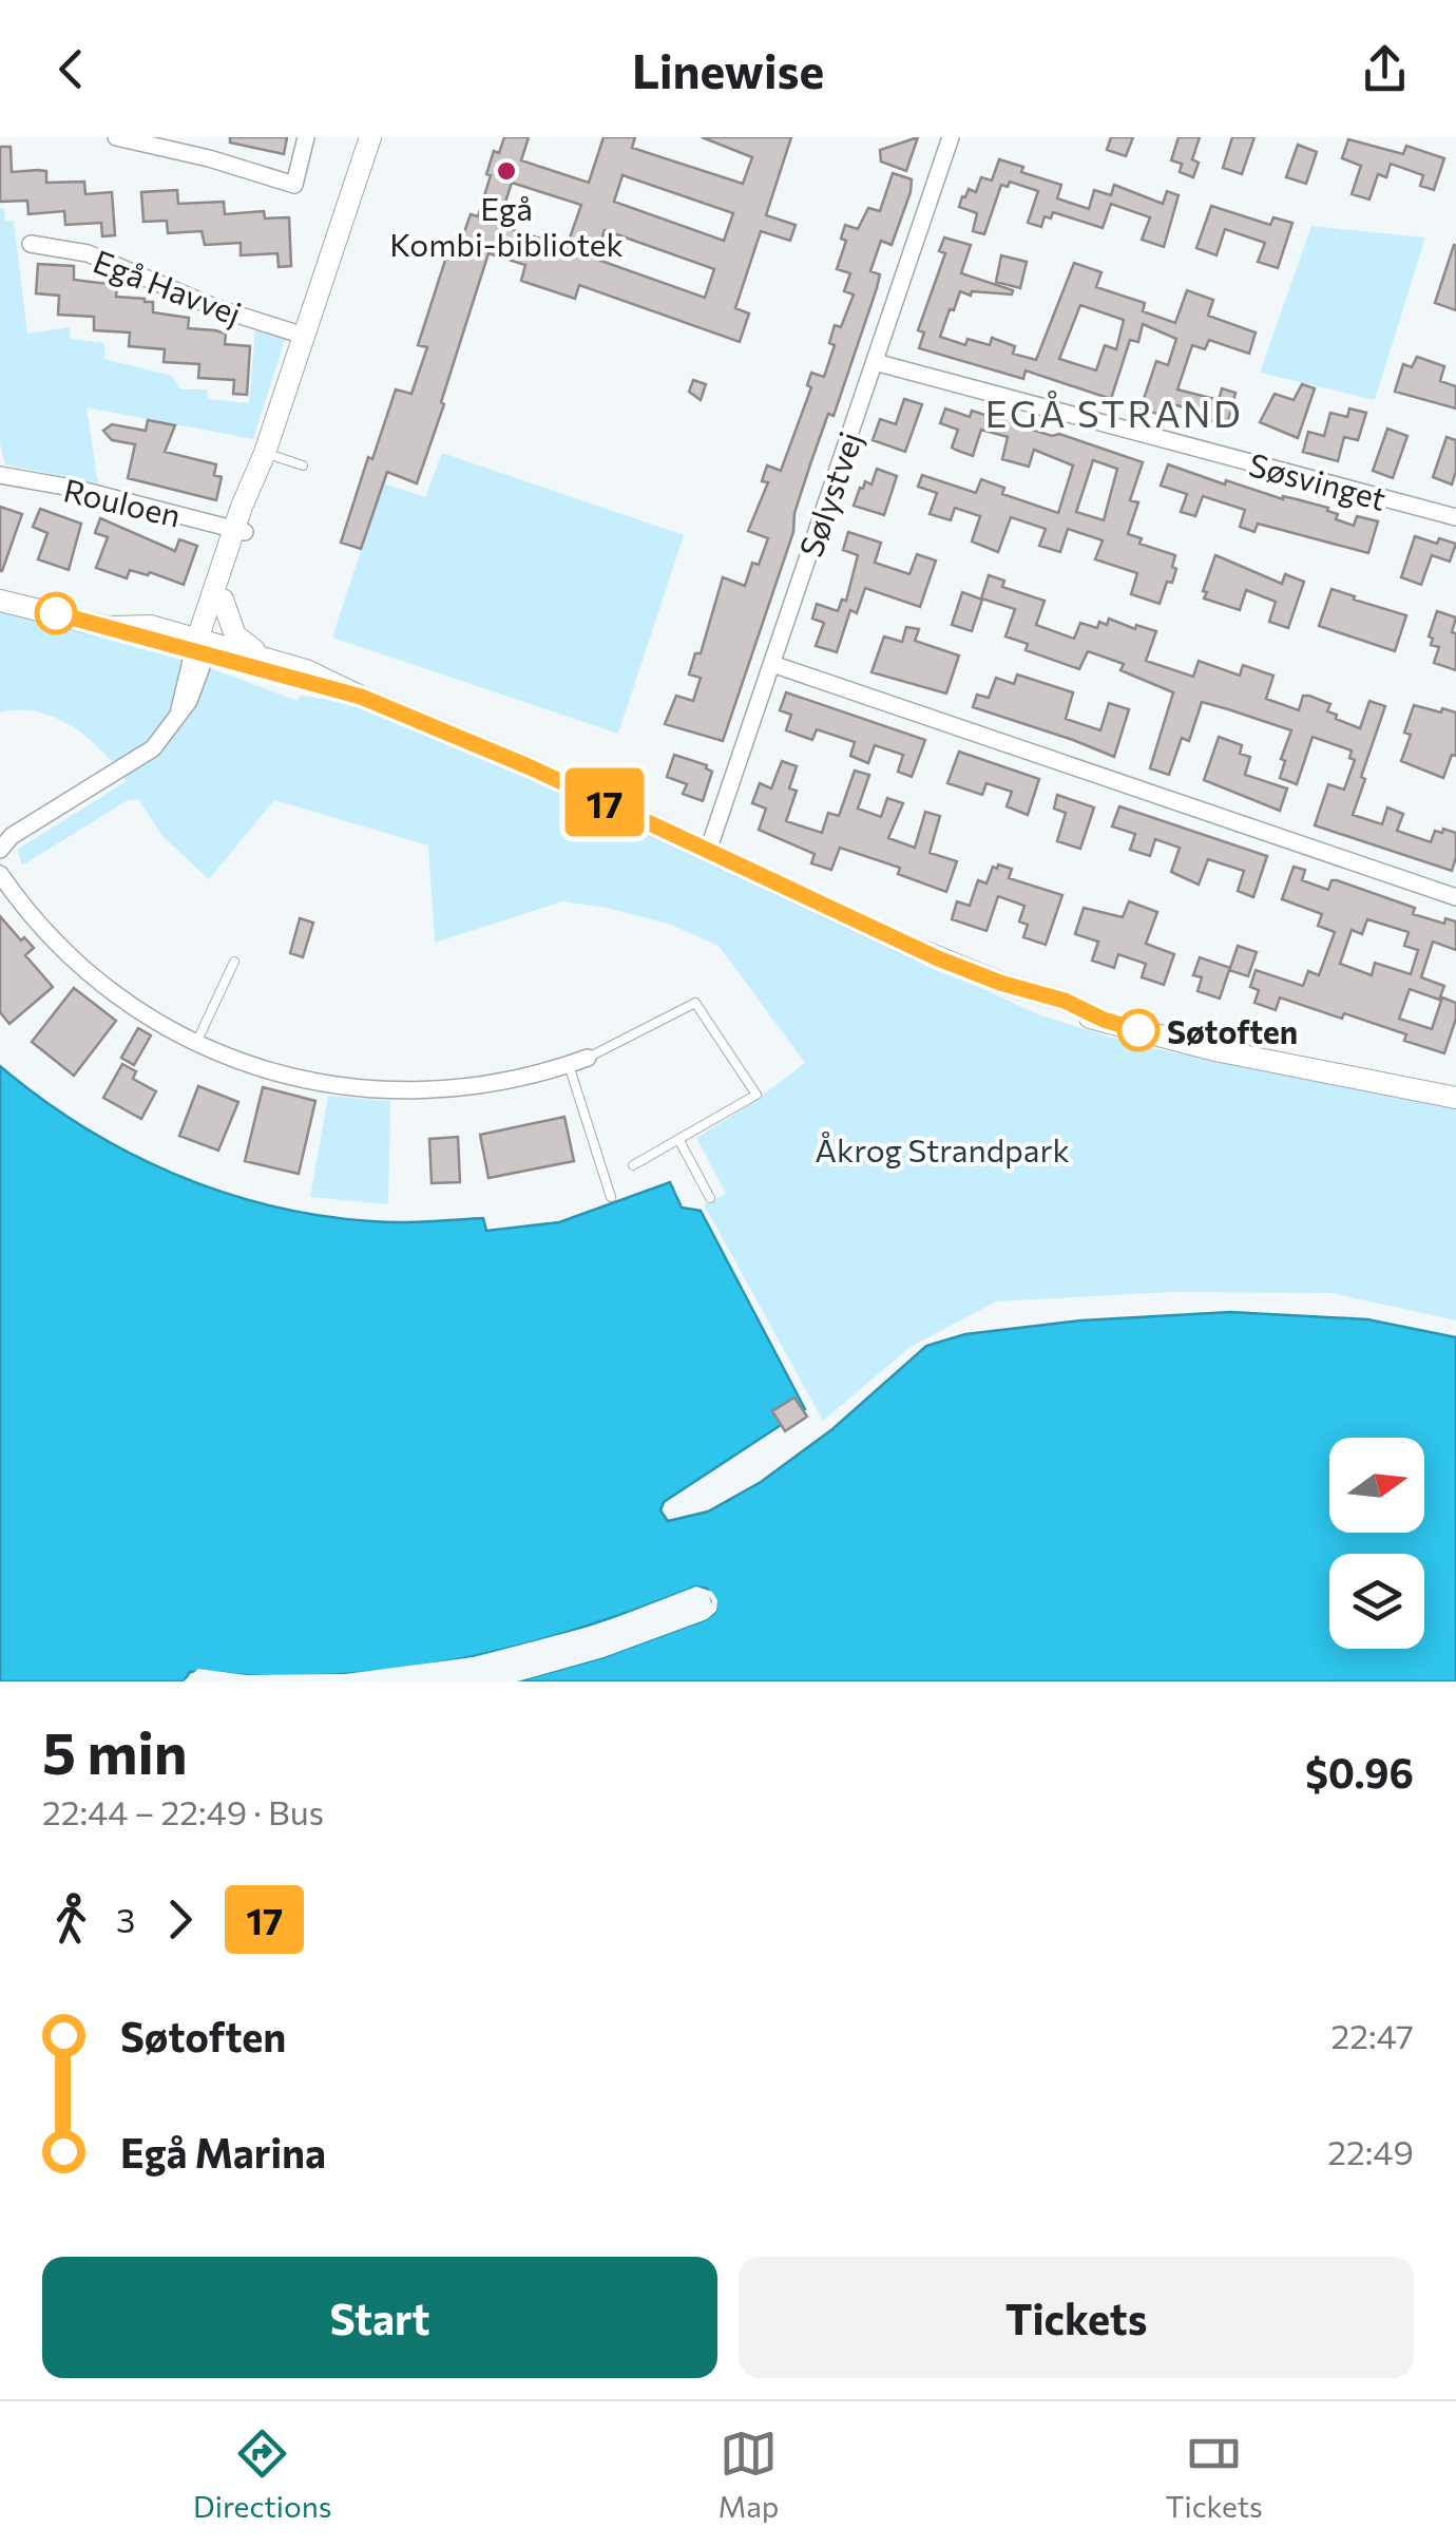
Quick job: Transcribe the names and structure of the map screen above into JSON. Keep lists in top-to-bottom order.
{
  "streets": {
    "street": [
      "Egå Havvej",
      "Søsvinget",
      "Sølystvej",
      "Rouloen"
    ]
  },
  "crossings": [
    ["Søsvinget", "Sølystvej"]
  ],
  "districts": ["EGÅ STRAND"],
  "parks": ["Åkrog Strandpark"],
  "places": ["Egå Kombi-bibliotek", "Søtoften"],
  "lines": ["bus line 17"],
  "north": "right",
  "page": {
    "header": "Linewise",
    "on_map": "17",
    "heading": ["5 min", "22:44 – 22:49 · Bus", "$0.96"],
    "legs": ["3", "17"],
    "list": [
      {
        "name": "Søtoften",
        "value": "22:47"
      },
      {
        "name": "Egå Marina",
        "value": "22:49"
      }
    ],
    "buttons": ["Start", "Tickets"],
    "tabs": ["Directions", "Map", "Tickets"]
  }
}
